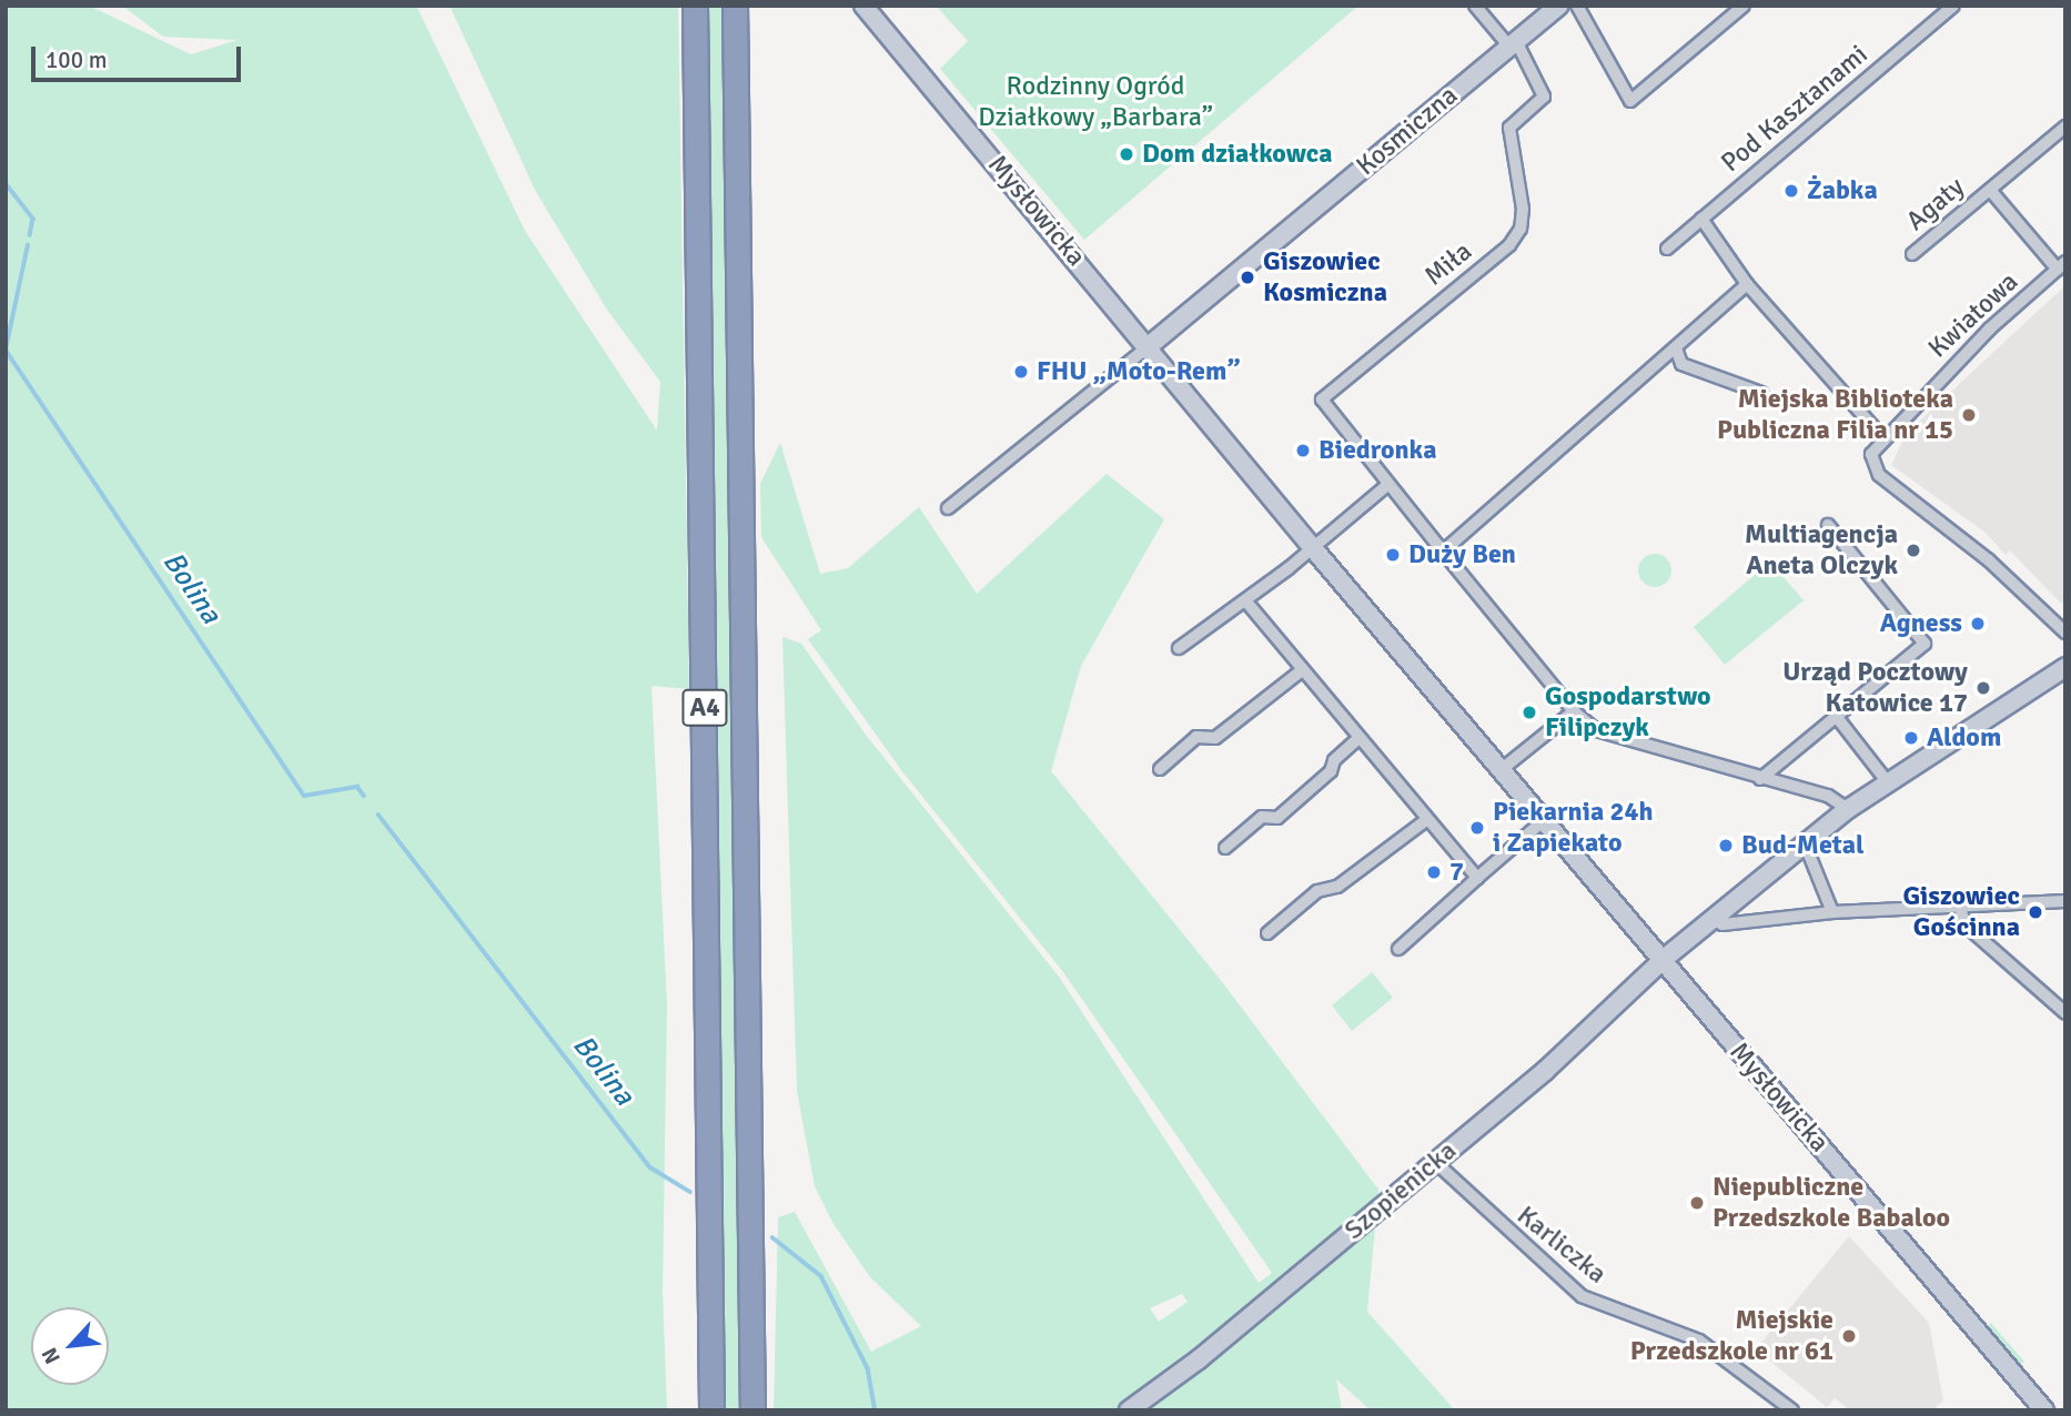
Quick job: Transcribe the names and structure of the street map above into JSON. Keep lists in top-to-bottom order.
{
  "streets": {
    "highway": ["A4"],
    "street": [
      "Pod Kasztanami",
      "Kosmiczna",
      "Agaty",
      "Mysłowicka",
      "Miła",
      "Kwiatowa",
      "Szopienicka",
      "Karliczka"
    ]
  },
  "crossings": [
    ["Kosmiczna", "Mysłowicka"],
    ["Kosmiczna", "Miła"],
    ["Agaty", "Kwiatowa"],
    ["Mysłowicka", "Szopienicka"],
    ["Miła", "Szopienicka"],
    ["Szopienicka", "Karliczka"]
  ],
  "water": ["Bolina"],
  "parks": ["Rodzinny Ogród Działkowy „Barbara”"],
  "places": [
    "Dom działkowca",
    "Żabka",
    "Giszowiec Kosmiczna",
    "FHU „Moto-Rem”",
    "Miejska Biblioteka Publiczna Filia nr 15",
    "Biedronka",
    "Multiagencja Aneta Olczyk",
    "Duży Ben",
    "Agness",
    "Urząd Pocztowy Katowice 17",
    "Gospodarstwo Filipczyk",
    "Aldom",
    "Piekarnia 24h i Zapiekato",
    "Bud-Metal",
    "7",
    "Giszowiec Gościnna",
    "Niepubliczne Przedszkole Babaloo",
    "Miejskie Przedszkole nr 61"
  ],
  "scale_bar": "100 m",
  "north": "bottom left"
}
